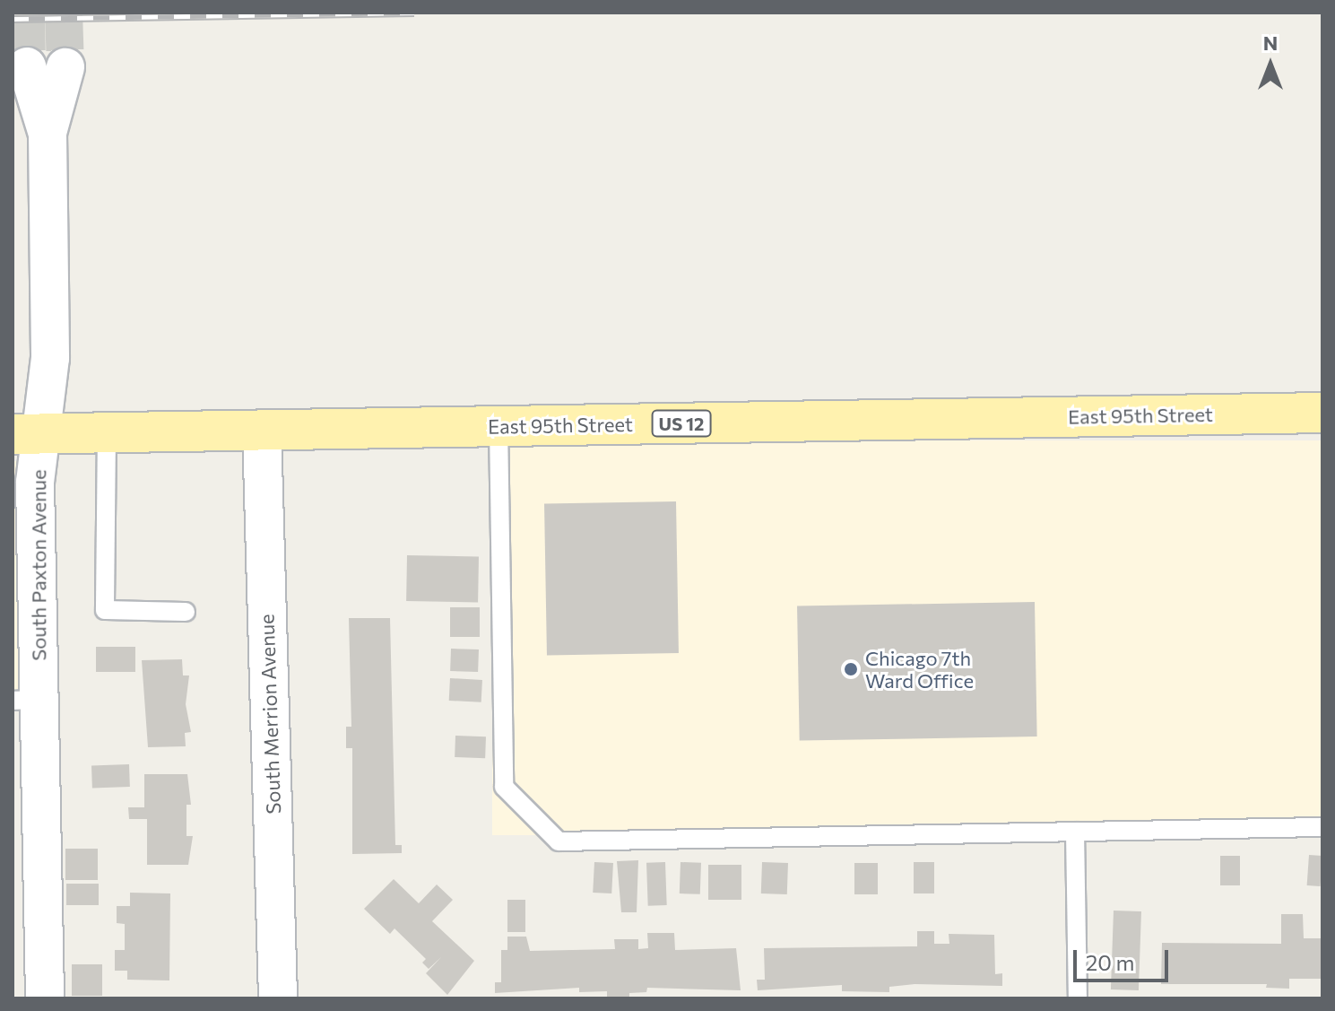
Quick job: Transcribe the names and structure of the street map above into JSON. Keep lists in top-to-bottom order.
{
  "streets": {
    "main road": ["East 95th Street", "US 12"],
    "street": ["South Paxton Avenue", "South Merrion Avenue"]
  },
  "crossings": [
    ["East 95th Street", "South Paxton Avenue"],
    ["East 95th Street", "South Merrion Avenue"]
  ],
  "places": ["Chicago 7th Ward Office"],
  "scale_bar": "20 m",
  "north": "top"
}
